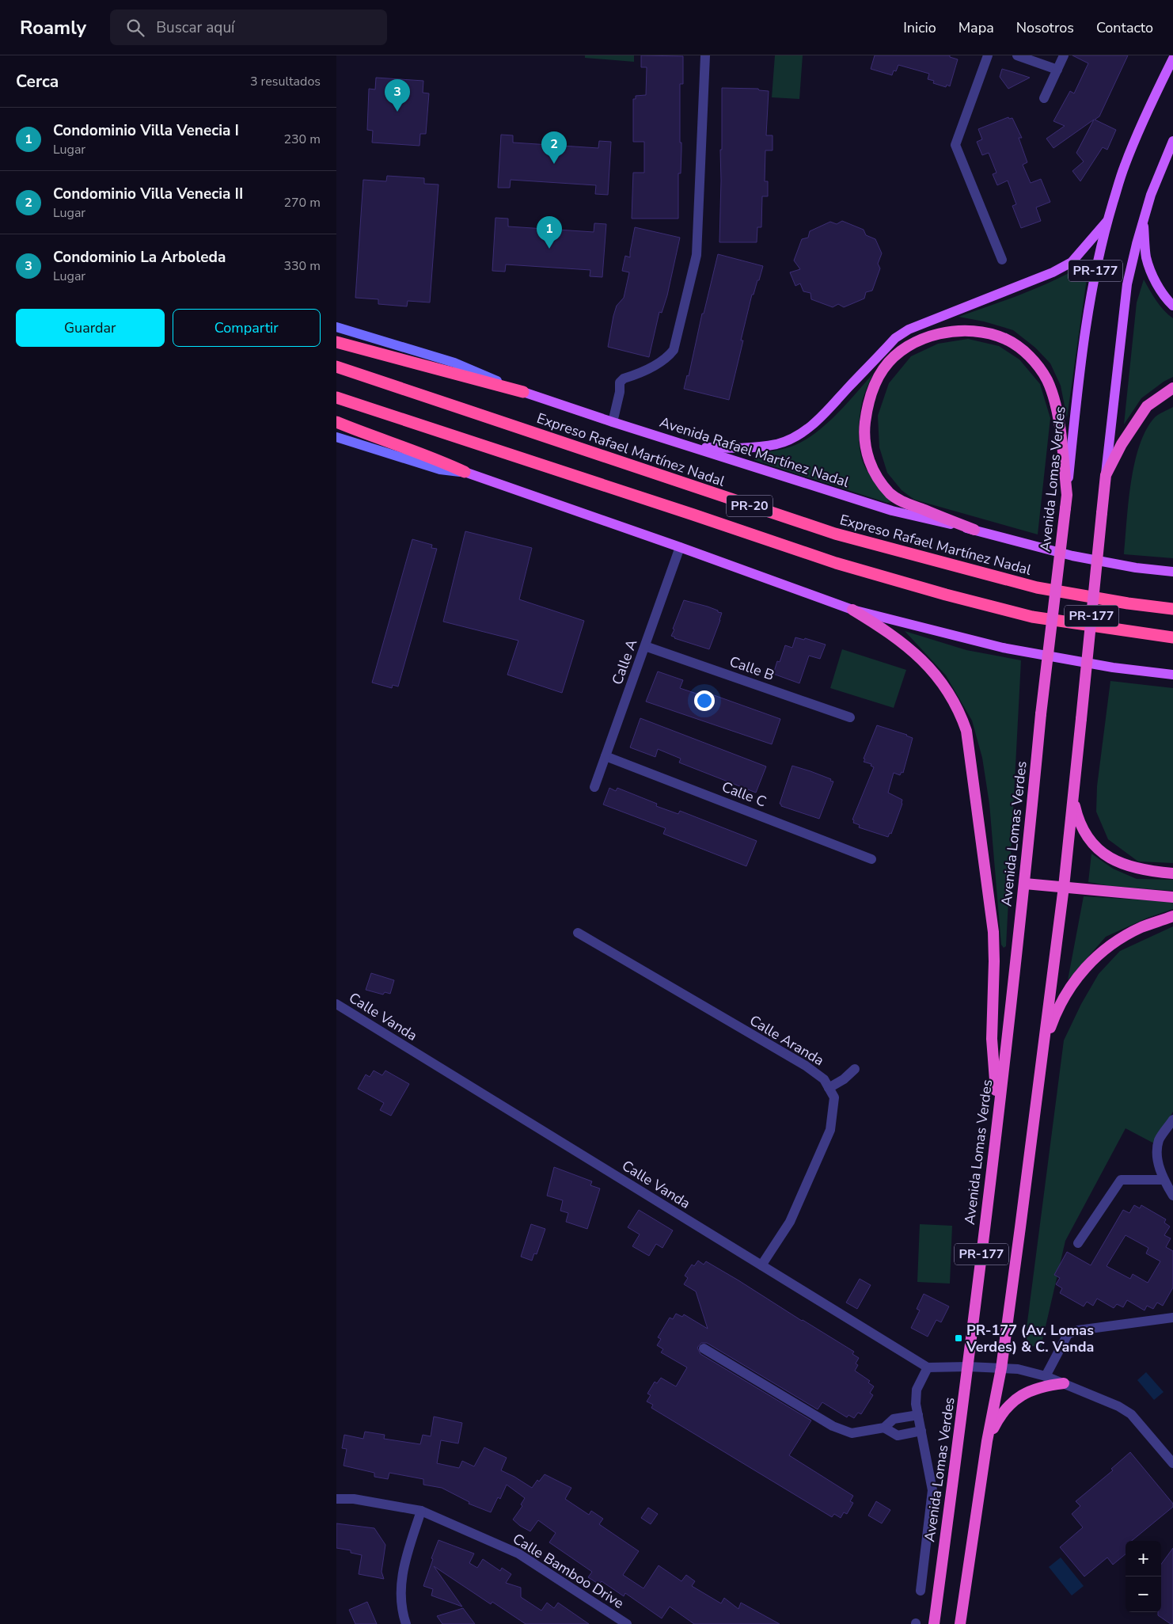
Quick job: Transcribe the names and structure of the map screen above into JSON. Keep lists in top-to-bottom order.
{
  "streets": {
    "highway": [
      "PR-177",
      "Expreso Rafael Martínez Nadal",
      "Avenida Lomas Verdes",
      "PR-20"
    ],
    "main road": ["Avenida Rafael Martínez Nadal"],
    "street": [
      "Calle A",
      "Calle B",
      "Calle C",
      "Calle Vanda",
      "Calle Aranda",
      "Calle Bamboo Drive"
    ]
  },
  "crossings": [
    ["Calle A", "Calle B"],
    ["Calle A", "Calle C"],
    ["Calle Vanda", "Calle Aranda"]
  ],
  "places": {
    "transit": ["PR-177 (Av. Lomas Verdes) & C. Vanda"]
  },
  "page": {
    "header": "Roamly",
    "search": "Buscar aquí",
    "nav": [
      "Inicio",
      "Mapa",
      "Nosotros",
      "Contacto"
    ],
    "heading": ["Cerca", "3 resultados"],
    "pins": ["3", "2", "1"],
    "list": [
      {
        "mark": "1",
        "name": "Condominio Villa Venecia I",
        "note": "Lugar",
        "value": "230 m"
      },
      {
        "mark": "2",
        "name": "Condominio Villa Venecia II",
        "note": "Lugar",
        "value": "270 m"
      },
      {
        "mark": "3",
        "name": "Condominio La Arboleda",
        "note": "Lugar",
        "value": "330 m"
      }
    ],
    "buttons": ["Guardar", "Compartir"],
    "map_buttons": ["+", "−"]
  }
}
